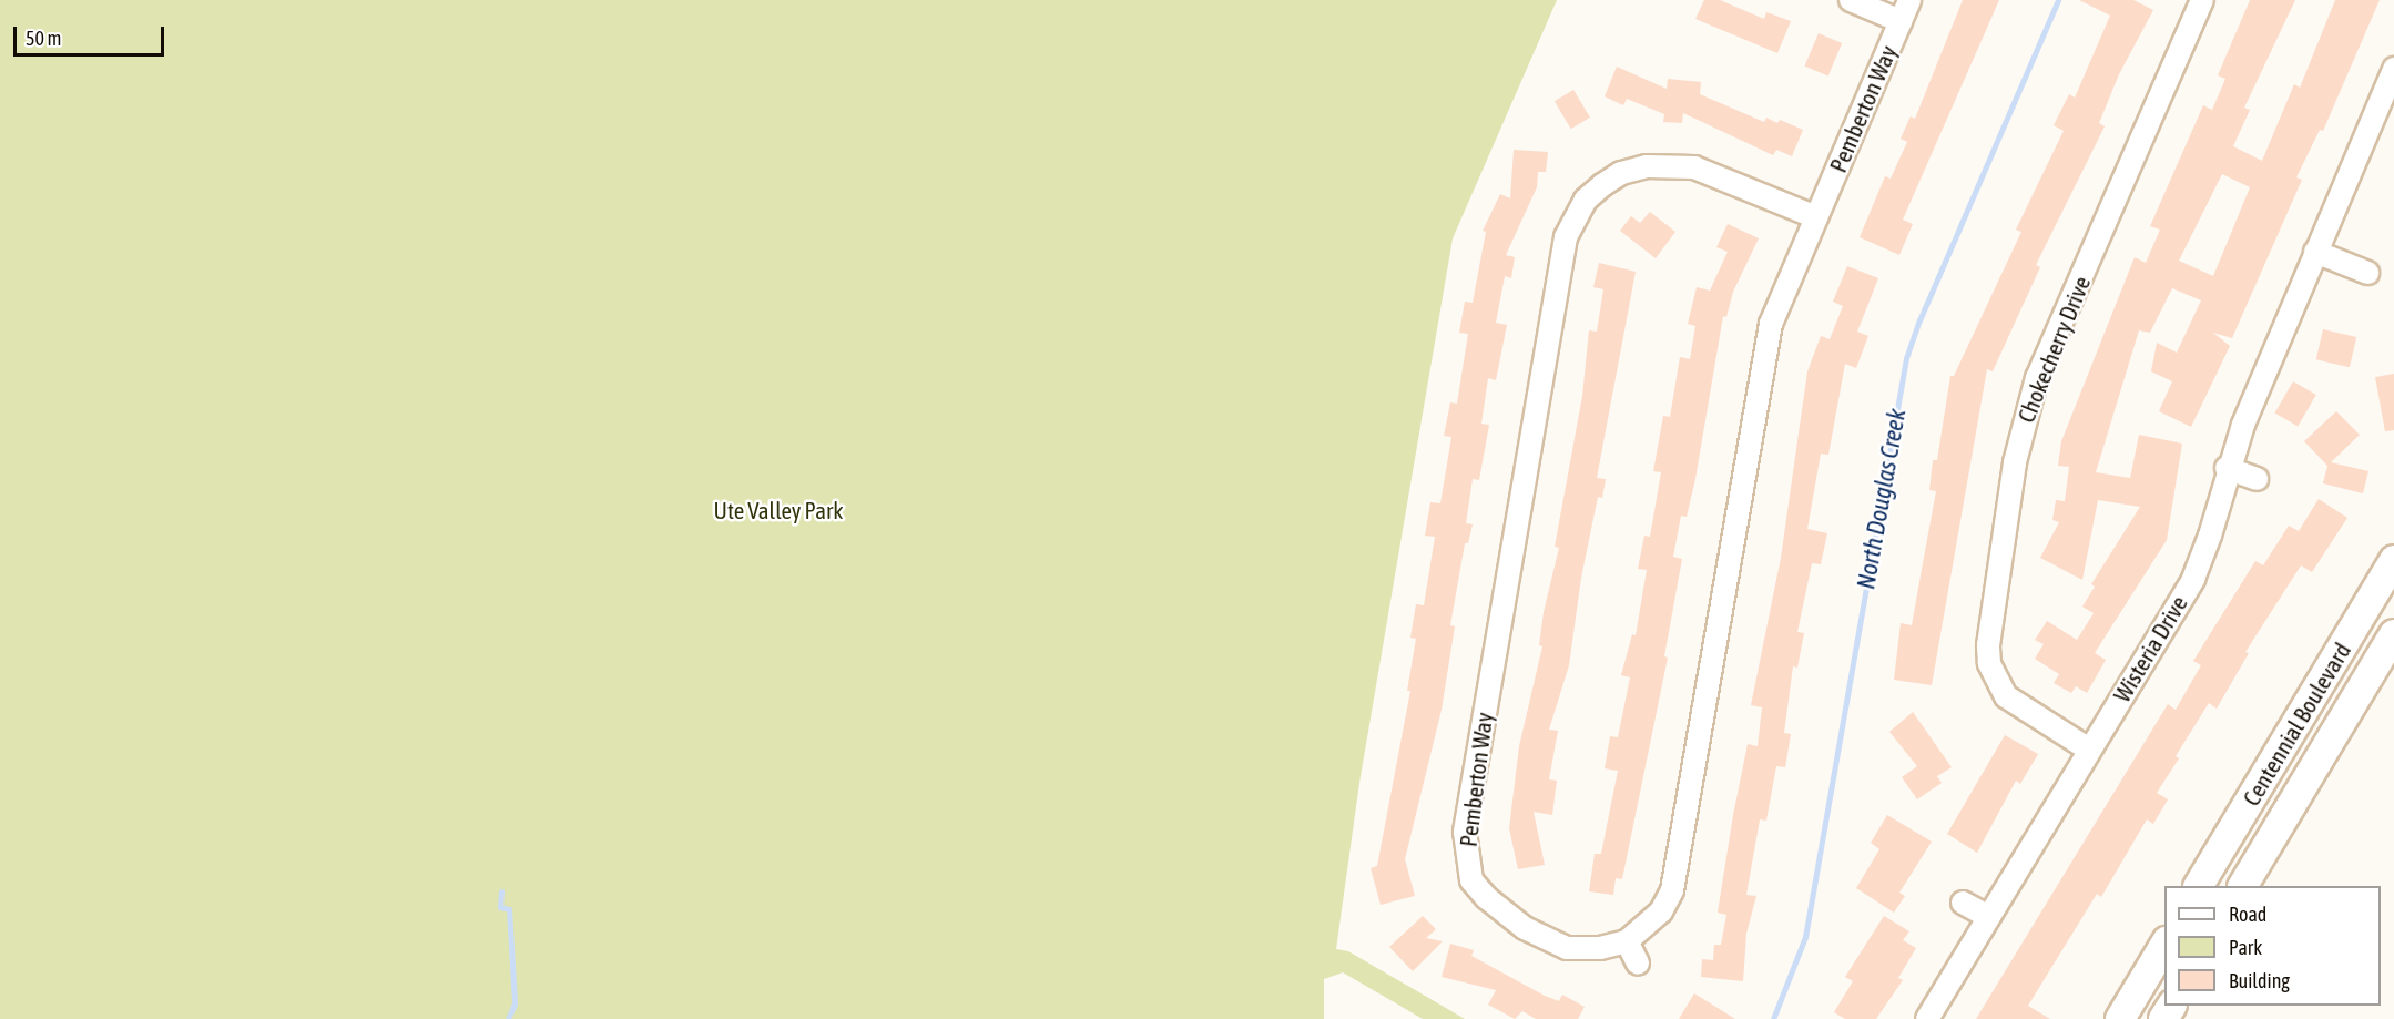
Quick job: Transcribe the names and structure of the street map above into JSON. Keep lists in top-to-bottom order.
{
  "streets": {
    "main road": ["Centennial Boulevard"],
    "street": ["Pemberton Way", "Chokecherry Drive", "Wisteria Drive"]
  },
  "crossings": [
    ["Chokecherry Drive", "Wisteria Drive"]
  ],
  "water": ["North Douglas Creek"],
  "parks": ["Ute Valley Park"],
  "legend": ["Road", "Park", "Building"],
  "scale_bar": "50 m"
}
